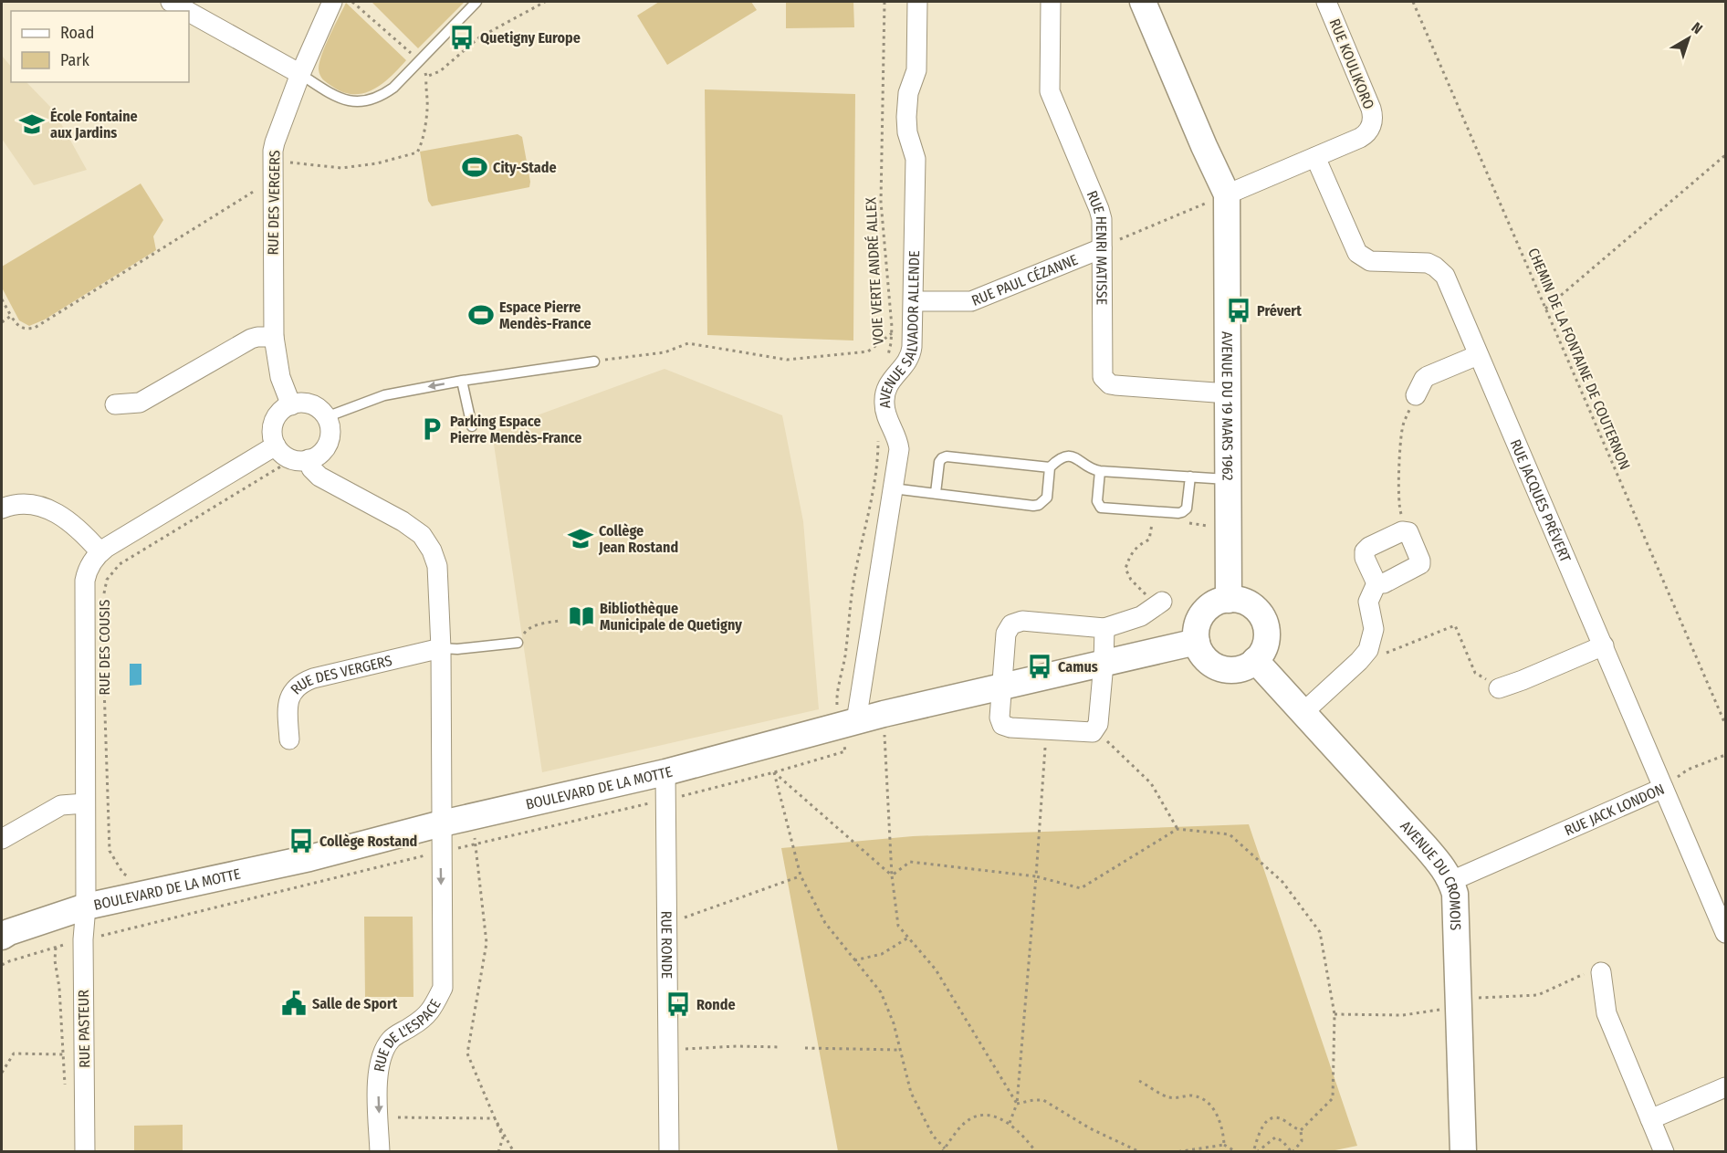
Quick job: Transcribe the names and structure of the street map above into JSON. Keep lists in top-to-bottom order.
{
  "streets": {
    "street": [
      "RUE KOULIKORO",
      "RUE DES VERGERS",
      "RUE HENRI MATISSE",
      "RUE PAUL CÉZANNE",
      "AVENUE SALVADOR ALLENDE",
      "AVENUE DU 19 MARS 1962",
      "RUE JACQUES PRÉVERT",
      "RUE DES COUSIS",
      "BOULEVARD DE LA MOTTE",
      "RUE JACK LONDON",
      "AVENUE DU CROMOIS",
      "RUE RONDE",
      "RUE PASTEUR",
      "RUE DE L'ESPACE"
    ],
    "path": ["VOIE VERTE ANDRÉ ALLEX", "CHEMIN DE LA FONTAINE DE COUTERNON"]
  },
  "crossings": [
    ["RUE KOULIKORO", "RUE JACQUES PRÉVERT"],
    ["RUE DES VERGERS", "RUE DES COUSIS"],
    ["RUE HENRI MATISSE", "RUE PAUL CÉZANNE"],
    ["RUE HENRI MATISSE", "AVENUE DU 19 MARS 1962"],
    ["RUE PAUL CÉZANNE", "AVENUE SALVADOR ALLENDE"],
    ["AVENUE SALVADOR ALLENDE", "BOULEVARD DE LA MOTTE"],
    ["AVENUE DU 19 MARS 1962", "BOULEVARD DE LA MOTTE"],
    ["AVENUE DU 19 MARS 1962", "AVENUE DU CROMOIS"],
    ["RUE JACQUES PRÉVERT", "RUE JACK LONDON"],
    ["RUE DES COUSIS", "BOULEVARD DE LA MOTTE"],
    ["RUE DES COUSIS", "RUE PASTEUR"],
    ["BOULEVARD DE LA MOTTE", "AVENUE DU CROMOIS"],
    ["BOULEVARD DE LA MOTTE", "RUE RONDE"],
    ["BOULEVARD DE LA MOTTE", "RUE PASTEUR"],
    ["BOULEVARD DE LA MOTTE", "RUE DE L'ESPACE"],
    ["RUE JACK LONDON", "AVENUE DU CROMOIS"]
  ],
  "one_way": ["RUE DE L'ESPACE"],
  "places": {
    "bus stop": [
      "Quetigny Europe",
      "Prévert",
      "Camus",
      "Collège Rostand",
      "Ronde"
    ],
    "school or university": ["École Fontaine aux Jardins", "Collège Jean Rostand"],
    "sports": ["City-Stade", "Espace Pierre Mendès-France"],
    "parking": ["Parking Espace Pierre Mendès-France"],
    "library": ["Bibliothèque Municipale de Quetigny"],
    "public building": ["Salle de Sport"]
  },
  "legend": ["Road", "Park"],
  "north": "top right"
}
